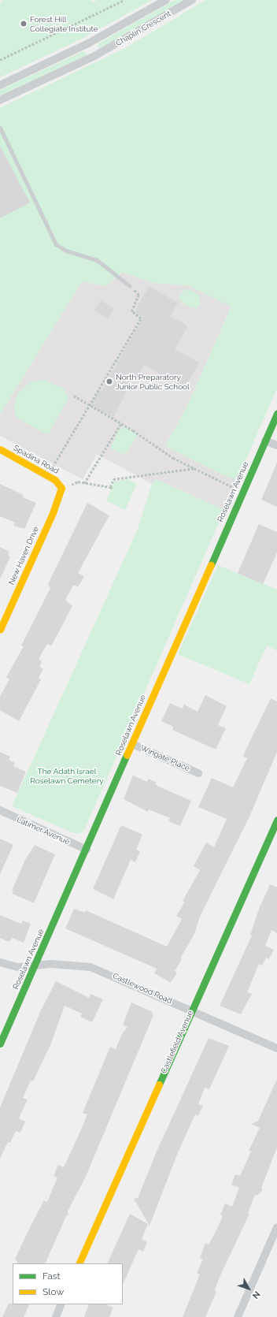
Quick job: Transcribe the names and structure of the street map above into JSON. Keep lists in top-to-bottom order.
{
  "streets": {
    "street": [
      "Chaplin Crescent",
      "Spadina Road",
      "Roselawn Avenue",
      "New Haven Drive",
      "Wingate Place",
      "Latimer Avenue",
      "Castlewood Road",
      "Castlefield Avenue"
    ]
  },
  "crossings": [
    ["Spadina Road", "New Haven Drive"],
    ["Roselawn Avenue", "Wingate Place"],
    ["Roselawn Avenue", "Latimer Avenue"],
    ["Roselawn Avenue", "Castlewood Road"],
    ["Castlewood Road", "Castlefield Avenue"]
  ],
  "parks": ["The Adath Israel Roselawn Cemetery"],
  "places": ["Forest Hill Collegiate Institute", "North Preparatory Junior Public School"],
  "legend": ["Fast", "Slow"],
  "north": "bottom right"
}
